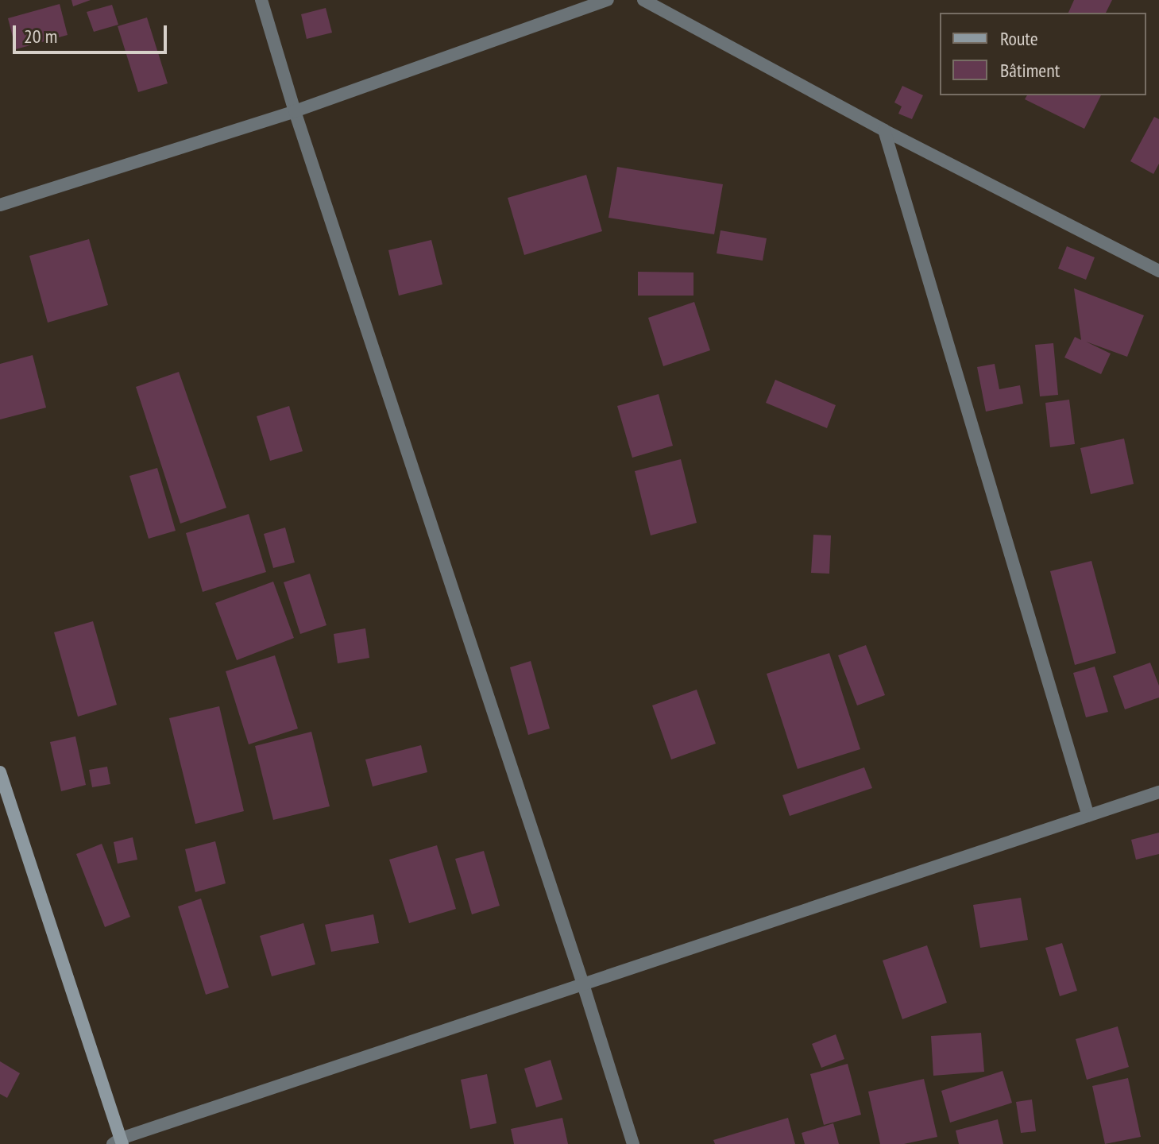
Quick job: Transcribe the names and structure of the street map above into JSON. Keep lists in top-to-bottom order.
{
  "legend": ["Route", "Bâtiment"],
  "scale_bar": "20 m"
}
